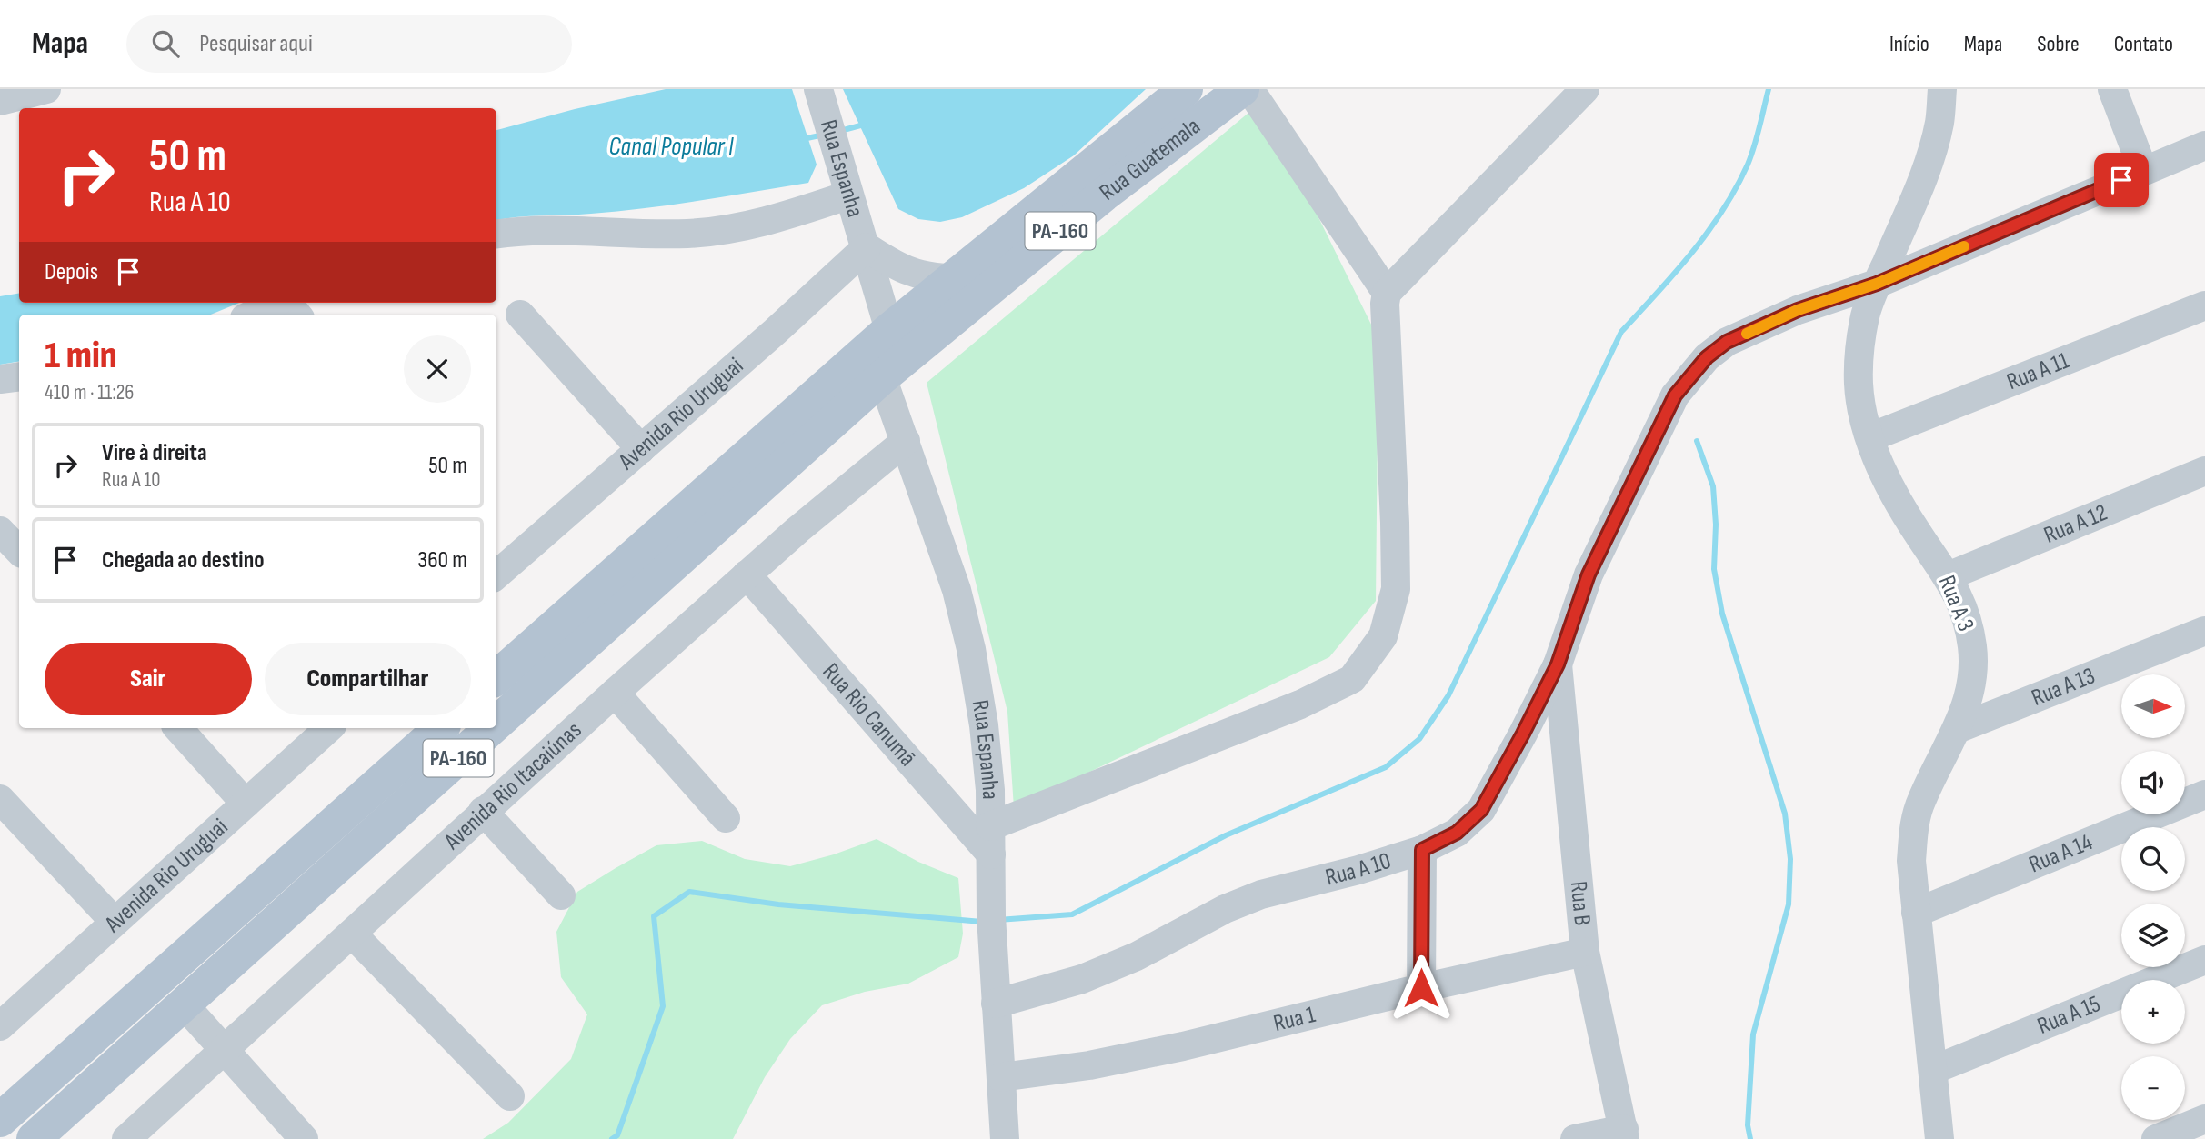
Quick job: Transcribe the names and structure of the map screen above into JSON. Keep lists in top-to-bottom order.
{
  "streets": {
    "main road": ["Rua Guatemala", "PA-160"],
    "street": [
      "Rua Espanha",
      "Rua A 11",
      "Avenida Rio Uruguai",
      "Rua A 12",
      "Rua A 3",
      "Rua A 13",
      "Rua Rio Canumã",
      "Avenida Rio Itacaiúnas",
      "Rua A 14",
      "Rua A 10",
      "Rua B",
      "Rua A 15",
      "Rua 1"
    ]
  },
  "crossings": [
    ["Rua Guatemala", "Rua Espanha"],
    ["Rua Guatemala", "PA-160"],
    ["Rua Espanha", "PA-160"],
    ["Rua Espanha", "Avenida Rio Uruguai"],
    ["Rua Espanha", "Rua Rio Canumã"],
    ["Rua Espanha", "Avenida Rio Itacaiúnas"],
    ["Rua Espanha", "Rua A 10"],
    ["Rua Espanha", "Rua 1"],
    ["Rua A 11", "Rua A 3"],
    ["Rua A 12", "Rua A 3"],
    ["Rua A 3", "Rua A 13"],
    ["Rua A 3", "Rua A 14"],
    ["Rua A 3", "Rua A 10"],
    ["Rua A 3", "Rua A 15"],
    ["Rua Rio Canumã", "Avenida Rio Itacaiúnas"],
    ["Rua A 10", "Rua B"],
    ["Rua B", "Rua 1"]
  ],
  "water": ["Canal Popular I"],
  "north": "right",
  "page": {
    "header": "Mapa",
    "search": "Pesquisar aqui",
    "nav": [
      "Início",
      "Mapa",
      "Sobre",
      "Contato"
    ],
    "turn": ["50 m", "Rua A 10"],
    "then": "Depois",
    "heading": ["1 min", "410 m · 11:26"],
    "list": [
      {
        "name": "Vire à direita",
        "note": "Rua A 10",
        "value": "50 m"
      },
      {
        "name": "Chegada ao destino",
        "value": "360 m"
      }
    ],
    "buttons": ["Sair", "Compartilhar"],
    "map_buttons": ["+", "−"]
  }
}
